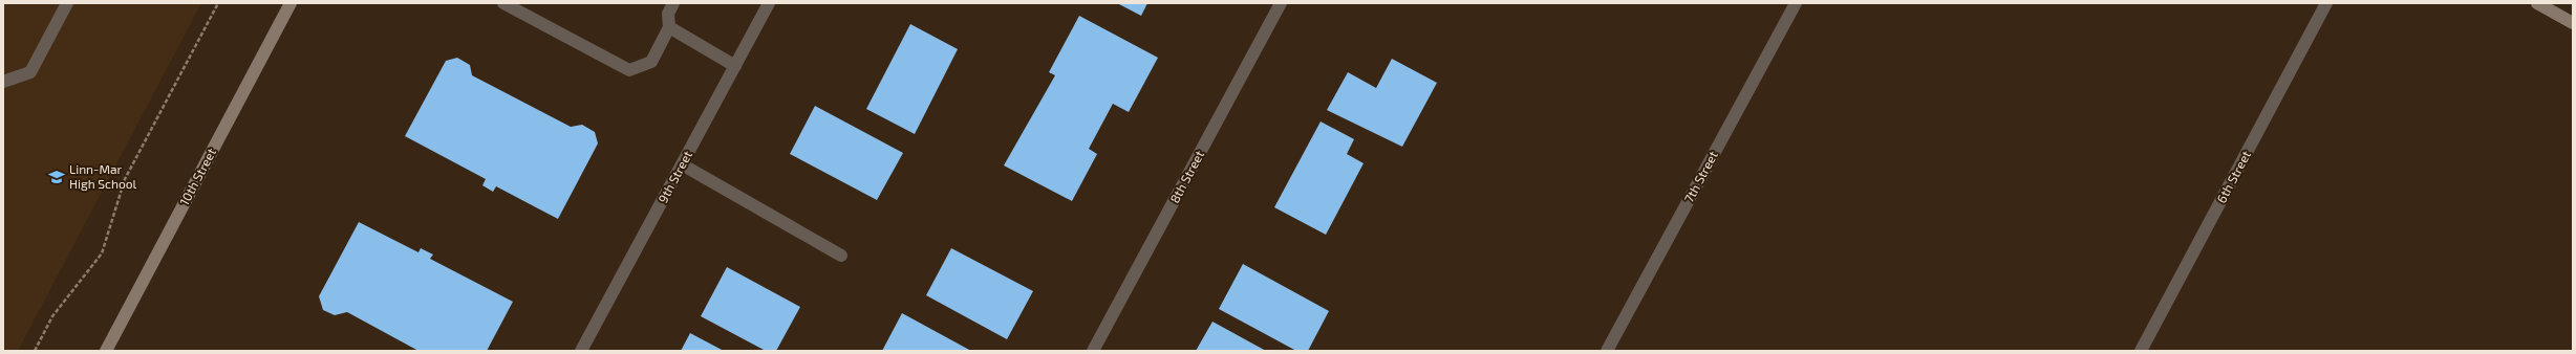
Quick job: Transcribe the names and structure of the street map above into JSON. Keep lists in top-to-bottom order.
{
  "streets": {
    "street": [
      "10th Street",
      "9th Street",
      "8th Street",
      "7th Street",
      "6th Street"
    ]
  },
  "places": {
    "school or university": ["Linn-Mar High School"]
  }
}
